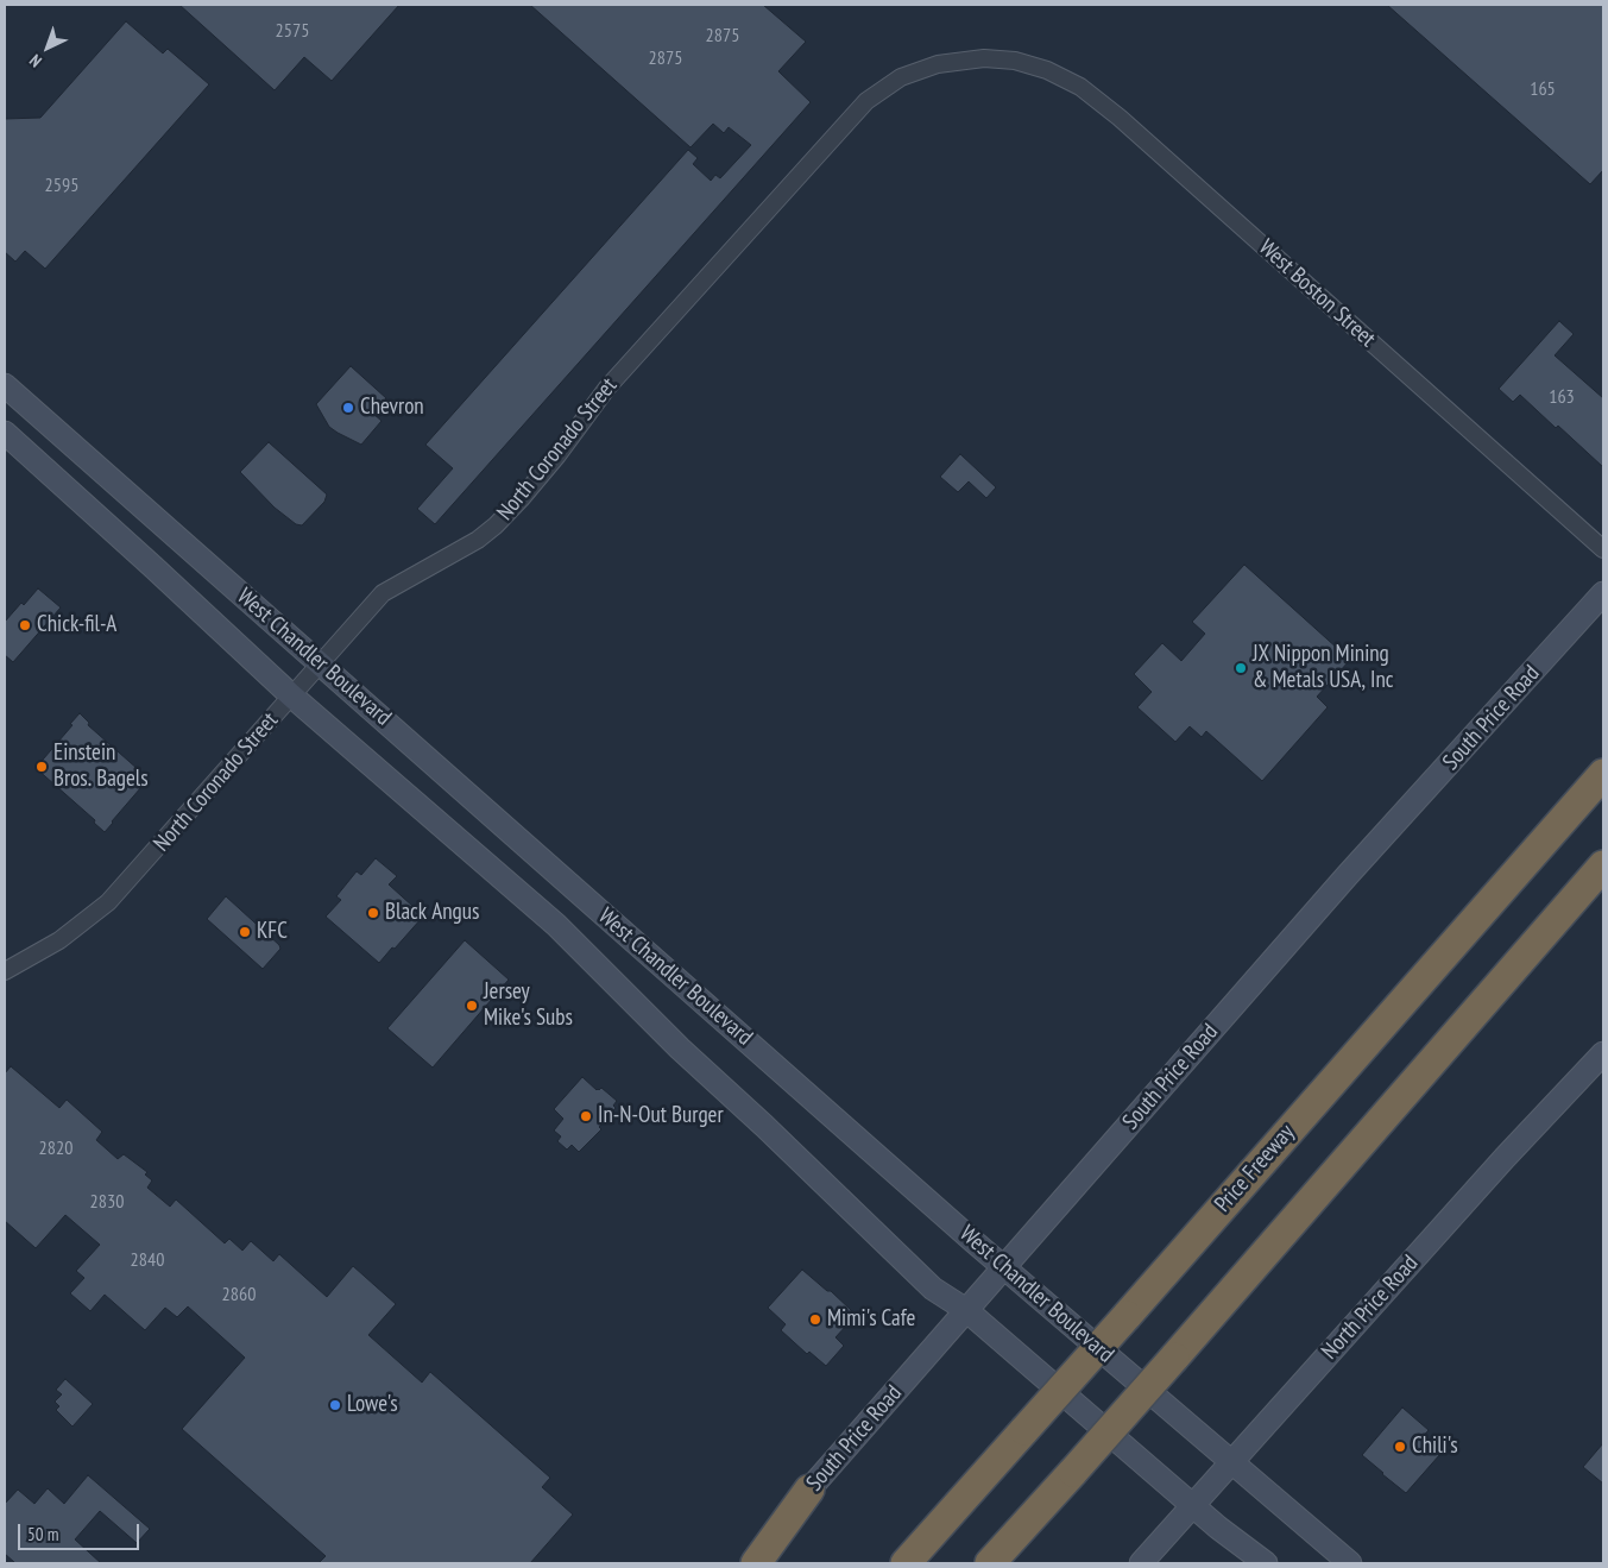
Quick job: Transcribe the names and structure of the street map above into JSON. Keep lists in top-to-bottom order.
{
  "streets": {
    "highway": ["Price Freeway"],
    "main road": ["West Chandler Boulevard", "South Price Road", "North Price Road"],
    "street": ["West Boston Street", "North Coronado Street"]
  },
  "crossings": [
    ["West Boston Street", "North Coronado Street"],
    ["North Coronado Street", "West Chandler Boulevard"],
    ["West Chandler Boulevard", "South Price Road"],
    ["West Chandler Boulevard", "North Price Road"]
  ],
  "places": [
    "Chevron",
    "Chick-fil-A",
    "JX Nippon Mining & Metals USA, Inc",
    "Einstein Bros. Bagels",
    "Black Angus",
    "KFC",
    "Jersey Mike's Subs",
    "In-N-Out Burger",
    "Mimi's Cafe",
    "Lowe's",
    "Chili's"
  ],
  "house_numbers": [
    "2575",
    "2875",
    "2875",
    "165",
    "2595",
    "163",
    "2820",
    "2830",
    "2840",
    "2860"
  ],
  "scale_bar": "50 m",
  "north": "bottom left"
}
